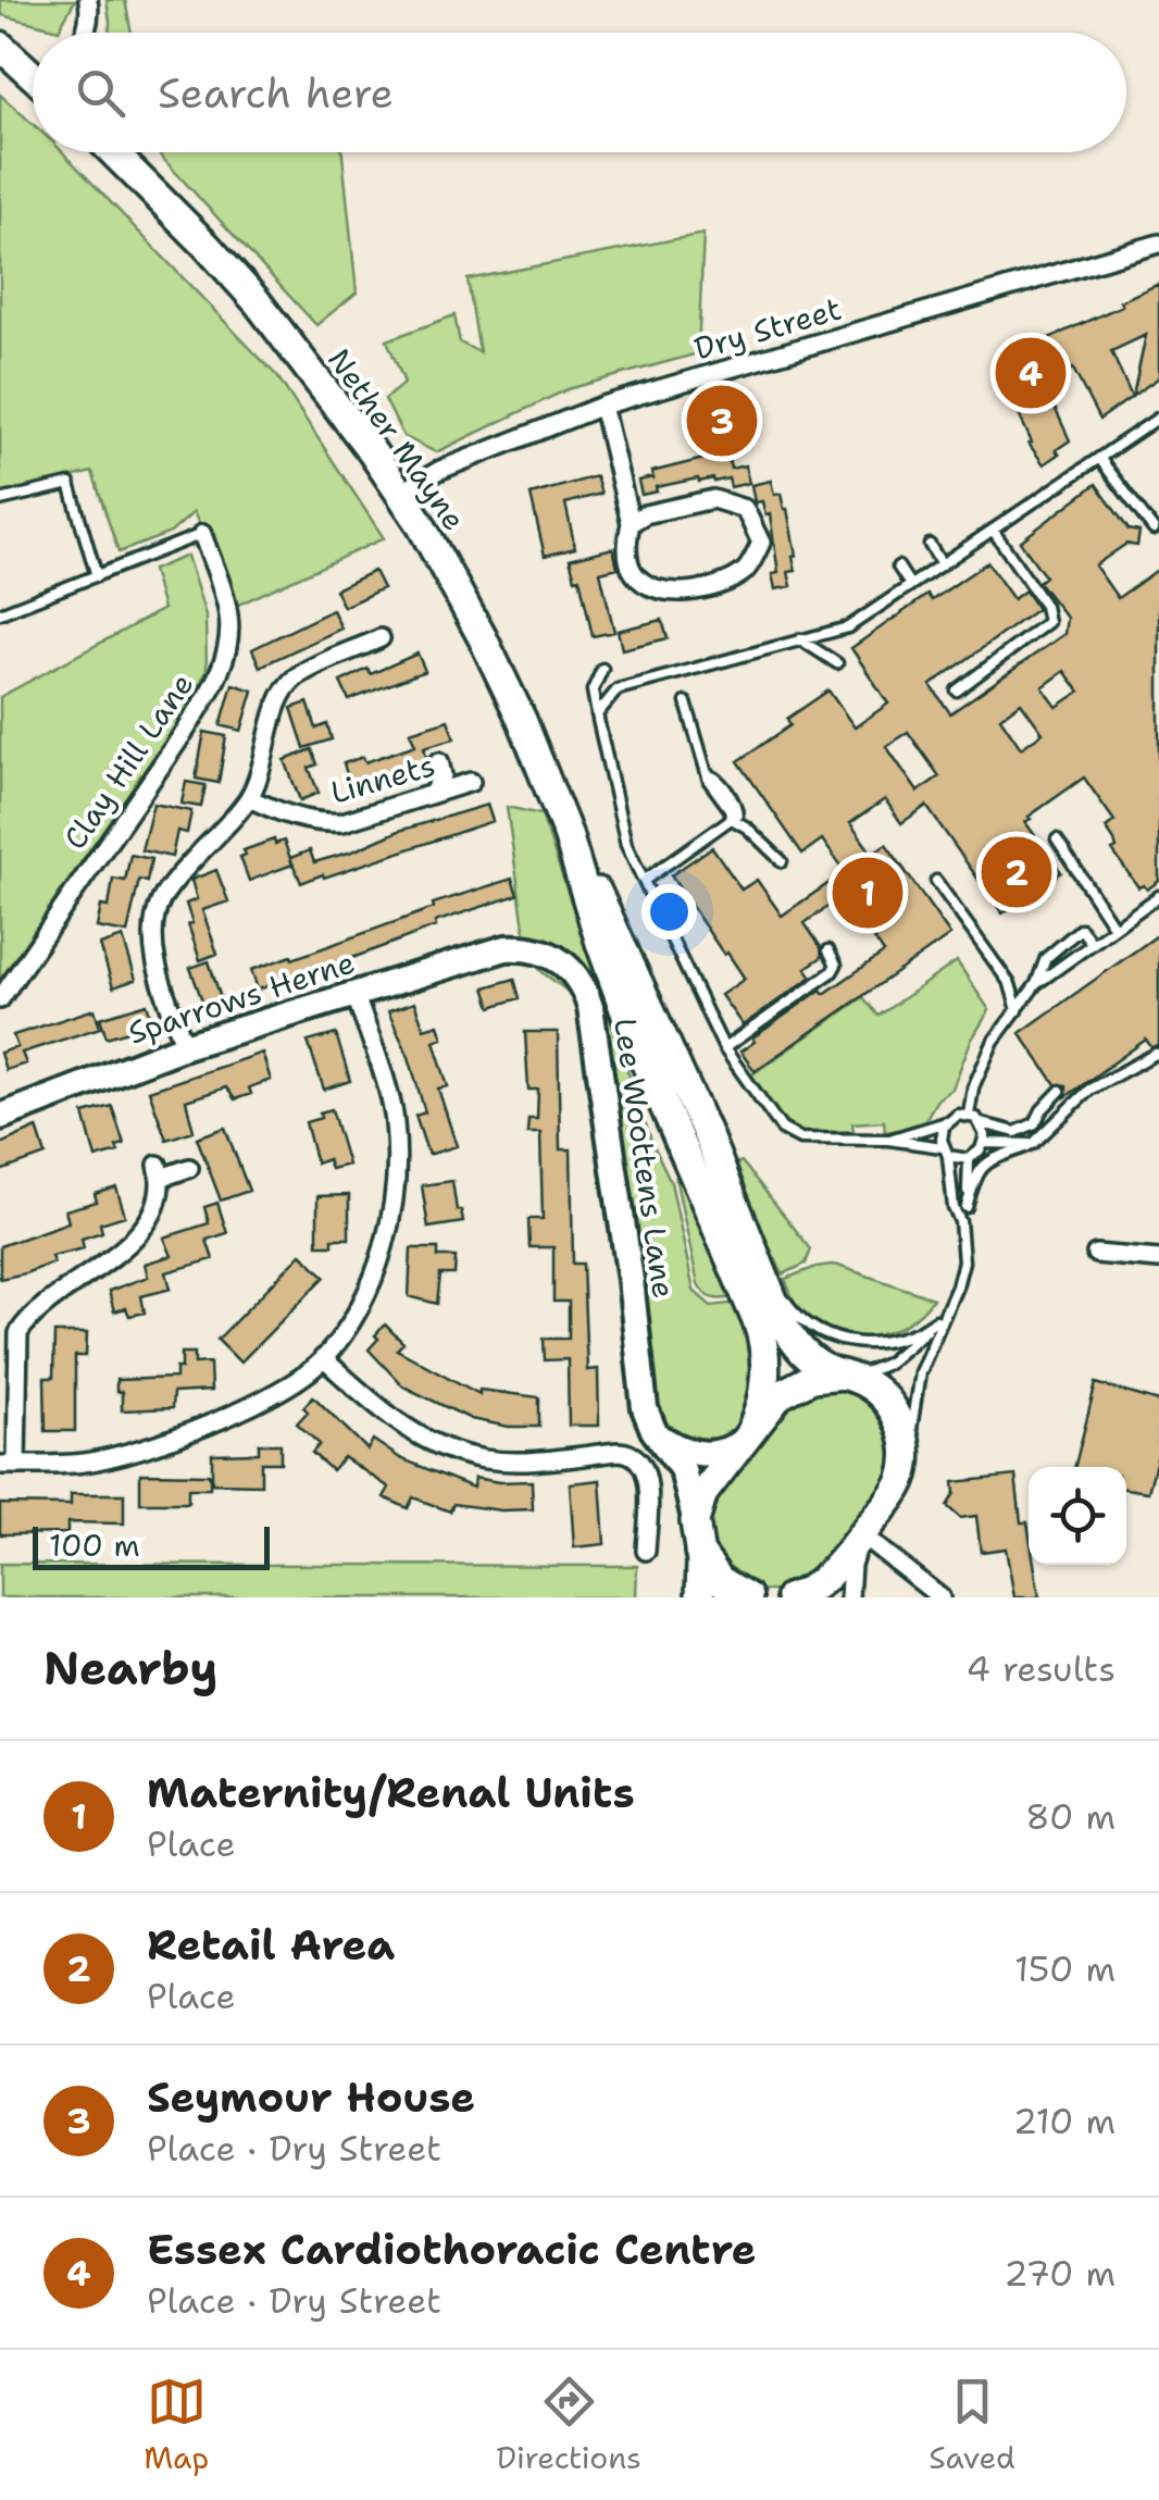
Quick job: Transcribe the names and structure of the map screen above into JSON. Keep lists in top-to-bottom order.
{
  "streets": {
    "main road": ["Nether Mayne"],
    "street": [
      "Dry Street",
      "Clay Hill Lane",
      "Linnets",
      "Sparrows Herne",
      "Lee Woottens Lane"
    ]
  },
  "crossings": [
    ["Dry Street", "Nether Mayne"],
    ["Nether Mayne", "Lee Woottens Lane"],
    ["Sparrows Herne", "Lee Woottens Lane"]
  ],
  "scale_bar": "100 m",
  "page": {
    "search": "Search here",
    "pins": [
      "4",
      "3",
      "2",
      "1"
    ],
    "scale": "100 m",
    "heading": ["Nearby", "4 results"],
    "list": [
      {
        "mark": "1",
        "name": "Maternity/Renal Units",
        "note": "Place",
        "value": "80 m"
      },
      {
        "mark": "2",
        "name": "Retail Area",
        "note": "Place",
        "value": "150 m"
      },
      {
        "mark": "3",
        "name": "Seymour House",
        "note": "Place · Dry Street",
        "value": "210 m"
      },
      {
        "mark": "4",
        "name": "Essex Cardiothoracic Centre",
        "note": "Place · Dry Street",
        "value": "270 m"
      }
    ],
    "nav": ["Map", "Directions", "Saved"]
  }
}
